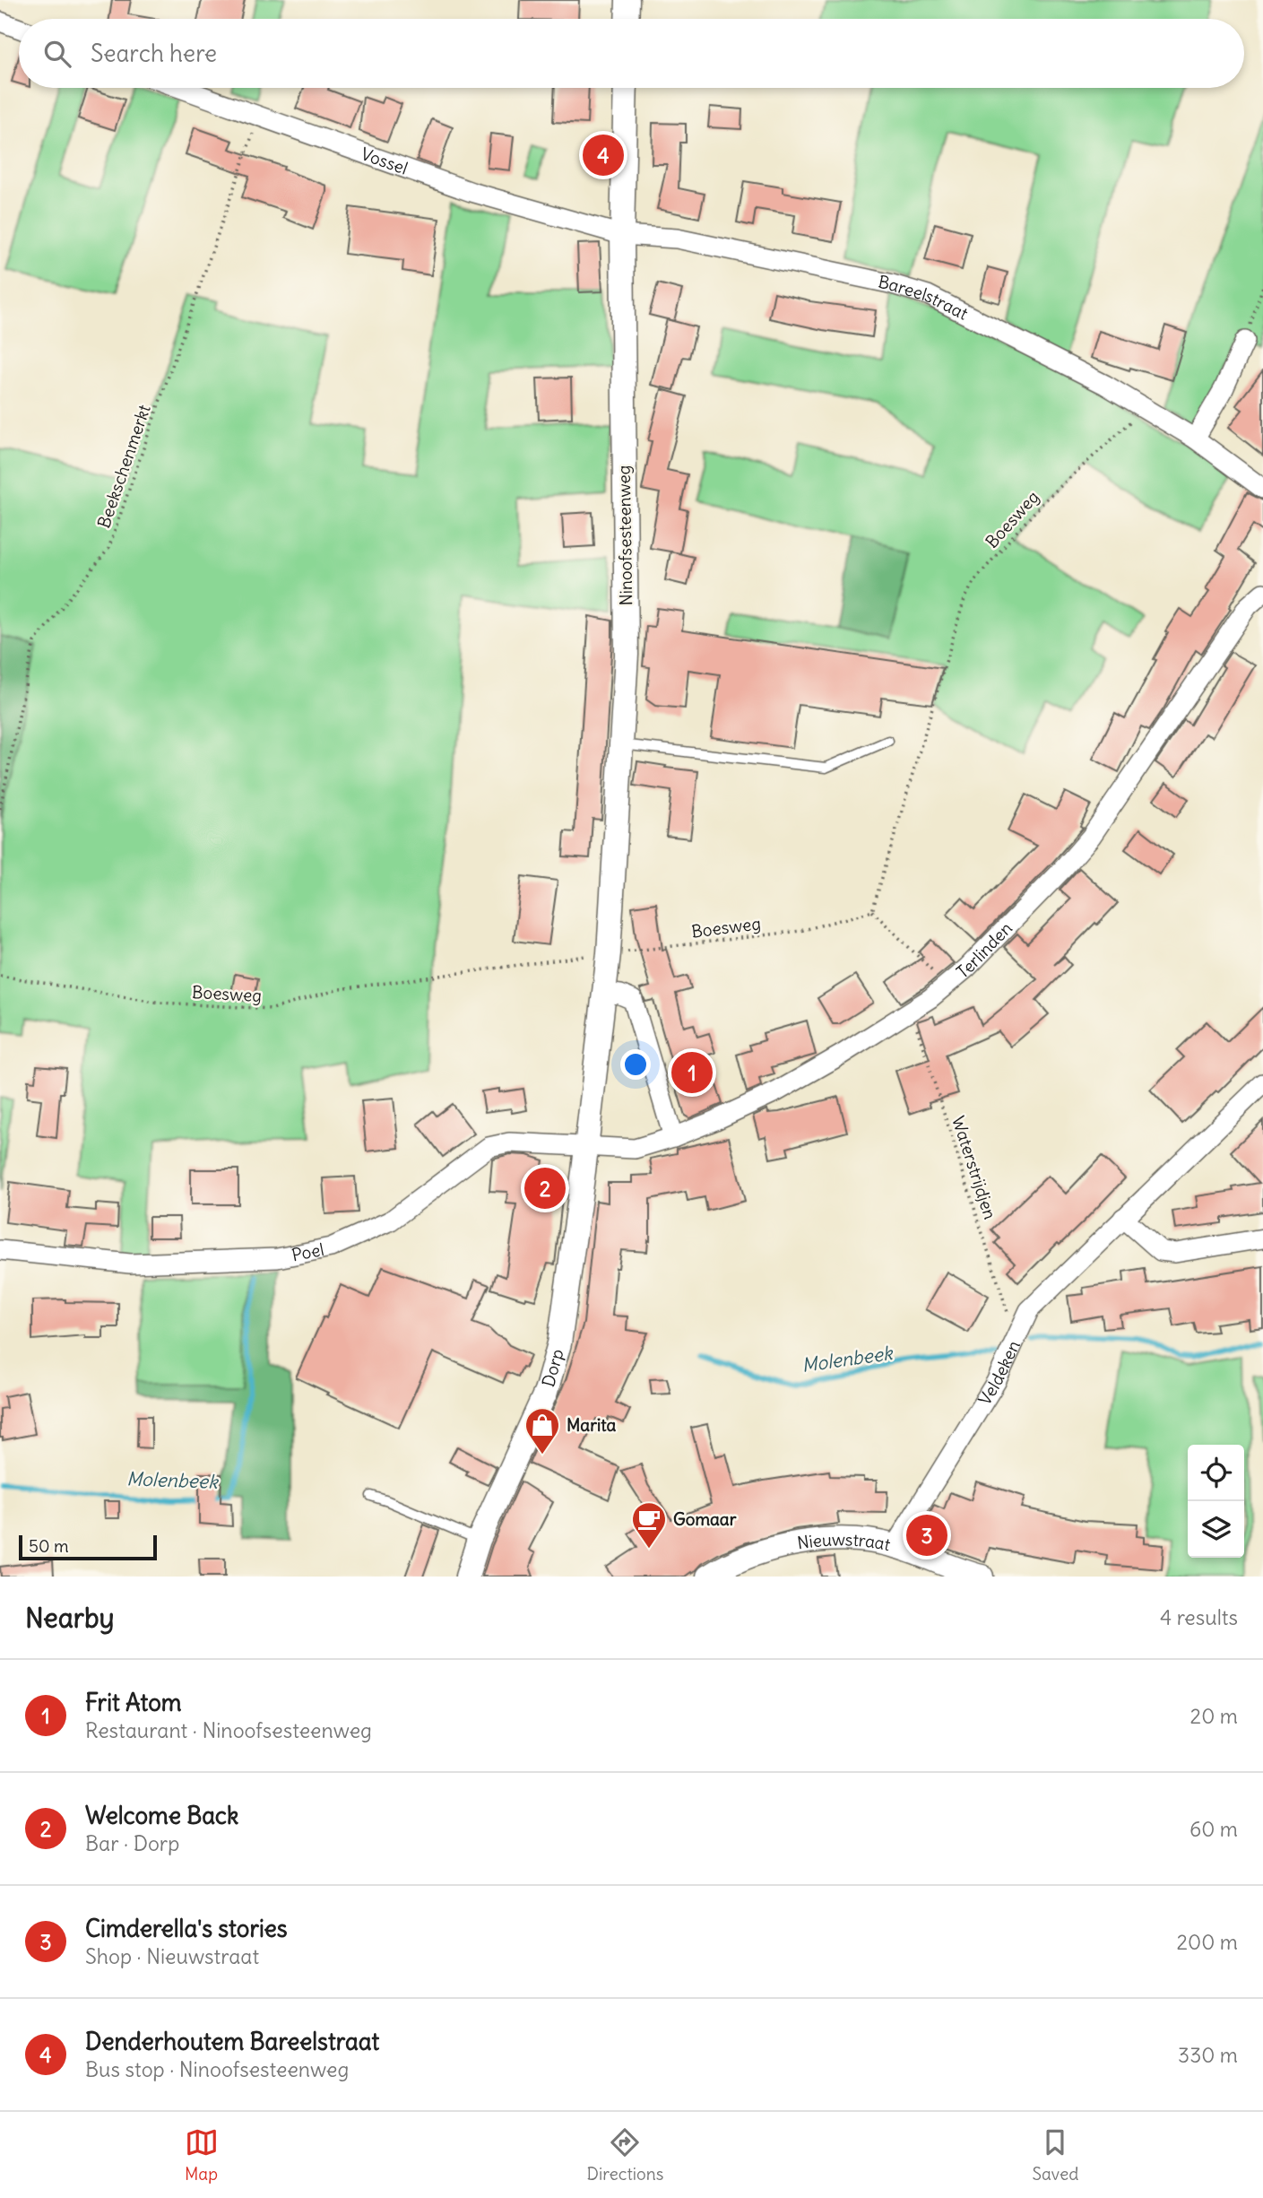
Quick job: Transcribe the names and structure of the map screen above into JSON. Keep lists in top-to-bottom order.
{
  "streets": {
    "street": [
      "Vossel",
      "Bareelstraat",
      "Ninoofsesteenweg",
      "Terlinden",
      "Poel",
      "Dorp",
      "Veldeken",
      "Nieuwstraat"
    ],
    "path": ["Beekschenmerkt", "Boesweg", "Waterstrijdjen"]
  },
  "crossings": [
    ["Vossel", "Bareelstraat"],
    ["Vossel", "Beekschenmerkt"],
    ["Vossel", "Ninoofsesteenweg"],
    ["Bareelstraat", "Boesweg"],
    ["Bareelstraat", "Ninoofsesteenweg"],
    ["Boesweg", "Ninoofsesteenweg"],
    ["Ninoofsesteenweg", "Terlinden"],
    ["Ninoofsesteenweg", "Poel"],
    ["Ninoofsesteenweg", "Dorp"],
    ["Terlinden", "Waterstrijdjen"],
    ["Terlinden", "Poel"],
    ["Terlinden", "Dorp"],
    ["Waterstrijdjen", "Veldeken"],
    ["Poel", "Dorp"],
    ["Veldeken", "Nieuwstraat"]
  ],
  "water": ["Molenbeek"],
  "places": {
    "shop": ["Marita"],
    "cafe": ["Gomaar"]
  },
  "scale_bar": "50 m",
  "page": {
    "search": "Search here",
    "pins": [
      "4",
      "1",
      "2",
      "3"
    ],
    "scale": "50 m",
    "heading": ["Nearby", "4 results"],
    "list": [
      {
        "mark": "1",
        "name": "Frit Atom",
        "note": "Restaurant · Ninoofsesteenweg",
        "value": "20 m"
      },
      {
        "mark": "2",
        "name": "Welcome Back",
        "note": "Bar · Dorp",
        "value": "60 m"
      },
      {
        "mark": "3",
        "name": "Cimderella's stories",
        "note": "Shop · Nieuwstraat",
        "value": "200 m"
      },
      {
        "mark": "4",
        "name": "Denderhoutem Bareelstraat",
        "note": "Bus stop · Ninoofsesteenweg",
        "value": "330 m"
      }
    ],
    "nav": ["Map", "Directions", "Saved"]
  }
}
